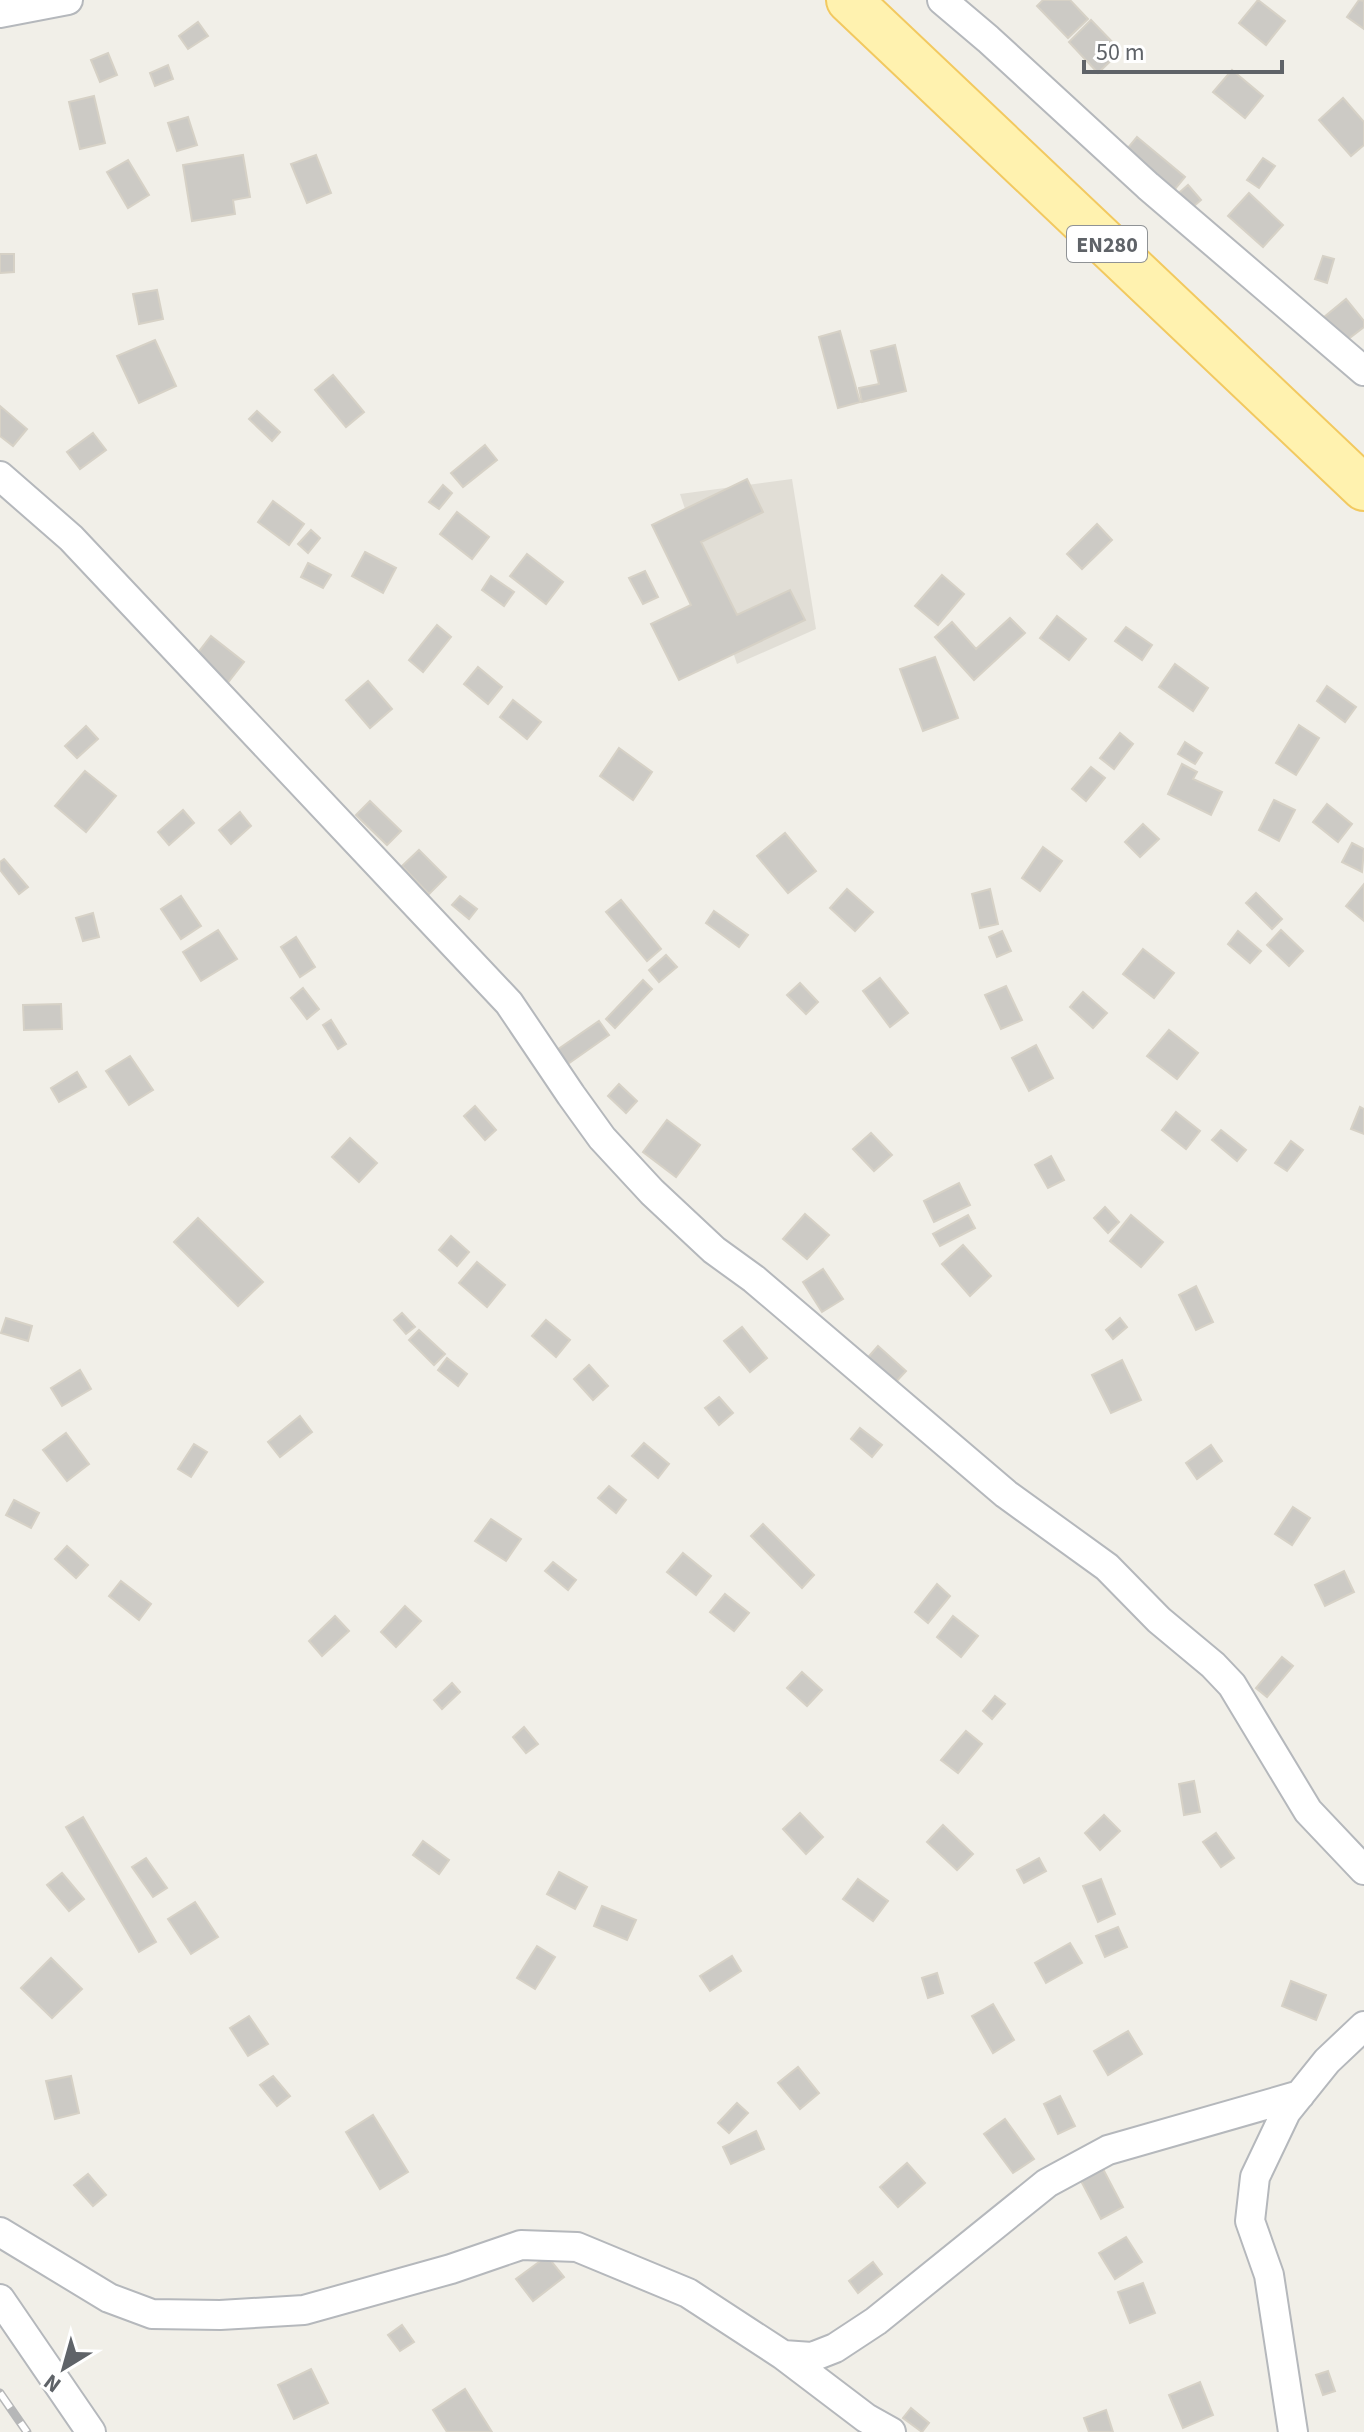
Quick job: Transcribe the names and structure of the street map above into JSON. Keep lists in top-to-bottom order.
{
  "streets": {
    "main road": ["EN280"]
  },
  "scale_bar": "50 m",
  "north": "bottom left"
}
